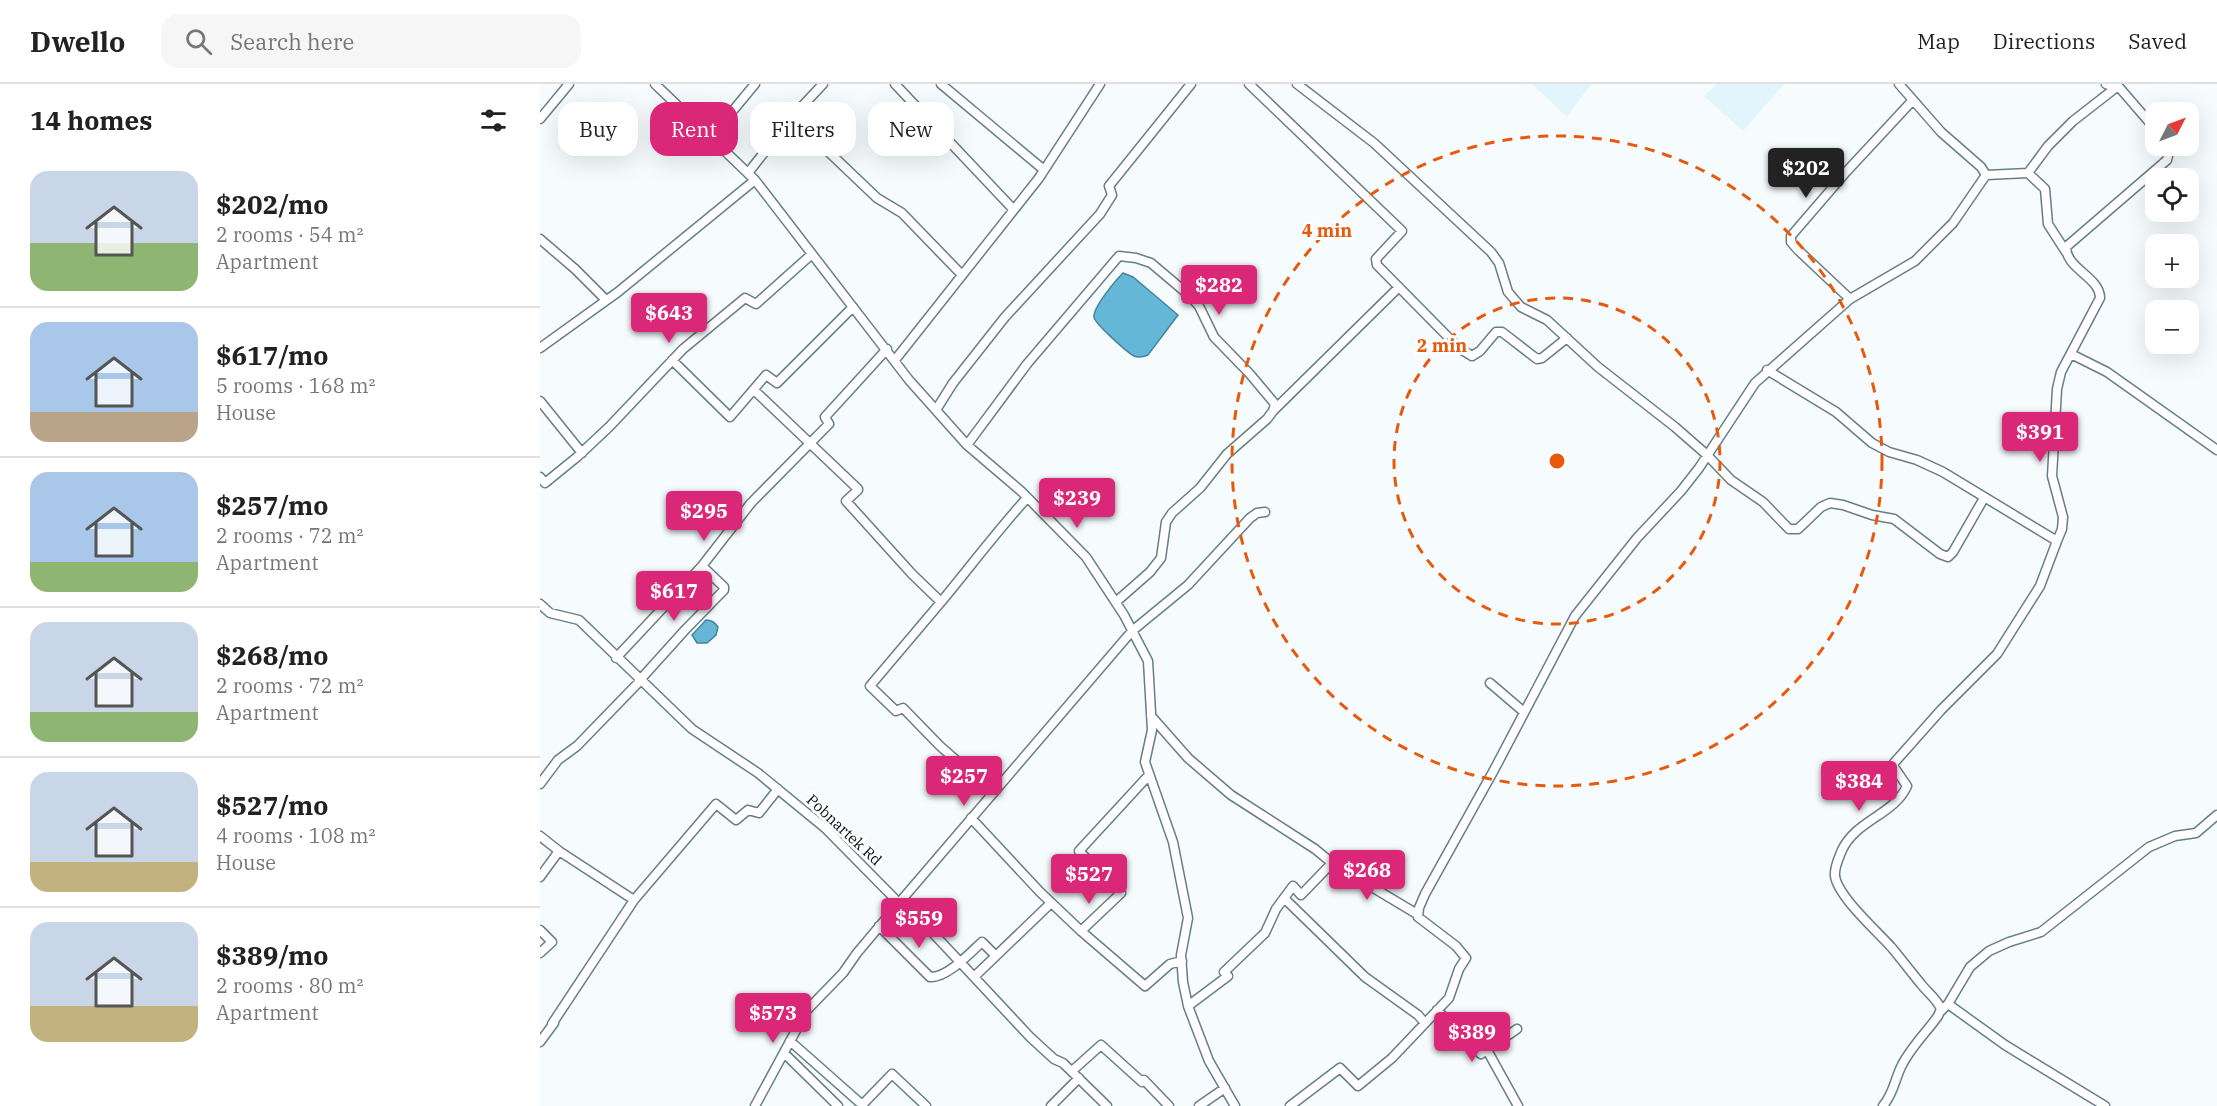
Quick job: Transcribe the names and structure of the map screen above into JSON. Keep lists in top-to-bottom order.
{
  "streets": {
    "street": ["Pobnartek Rd"]
  },
  "north": "top right",
  "page": {
    "header": "Dwello",
    "search": "Search here",
    "nav": ["Map", "Directions", "Saved"],
    "heading": "14 homes",
    "map_buttons": ["+", "−"],
    "chip": [
      "Buy",
      "Rent",
      "Filters",
      "New"
    ],
    "price": [
      "$202",
      "$282",
      "$643",
      "$391",
      "$239",
      "$295",
      "$617",
      "$257",
      "$384",
      "$268",
      "$527",
      "$559",
      "$573",
      "$389"
    ],
    "list": [
      {
        "name": "$202/mo",
        "note": "2 rooms · 54 m² · Apartment"
      },
      {
        "name": "$617/mo",
        "note": "5 rooms · 168 m² · House"
      },
      {
        "name": "$257/mo",
        "note": "2 rooms · 72 m² · Apartment"
      },
      {
        "name": "$268/mo",
        "note": "2 rooms · 72 m² · Apartment"
      },
      {
        "name": "$527/mo",
        "note": "4 rooms · 108 m² · House"
      },
      {
        "name": "$389/mo",
        "note": "2 rooms · 80 m² · Apartment"
      }
    ]
  },
  "rings": ["4 min", "2 min"]
}
